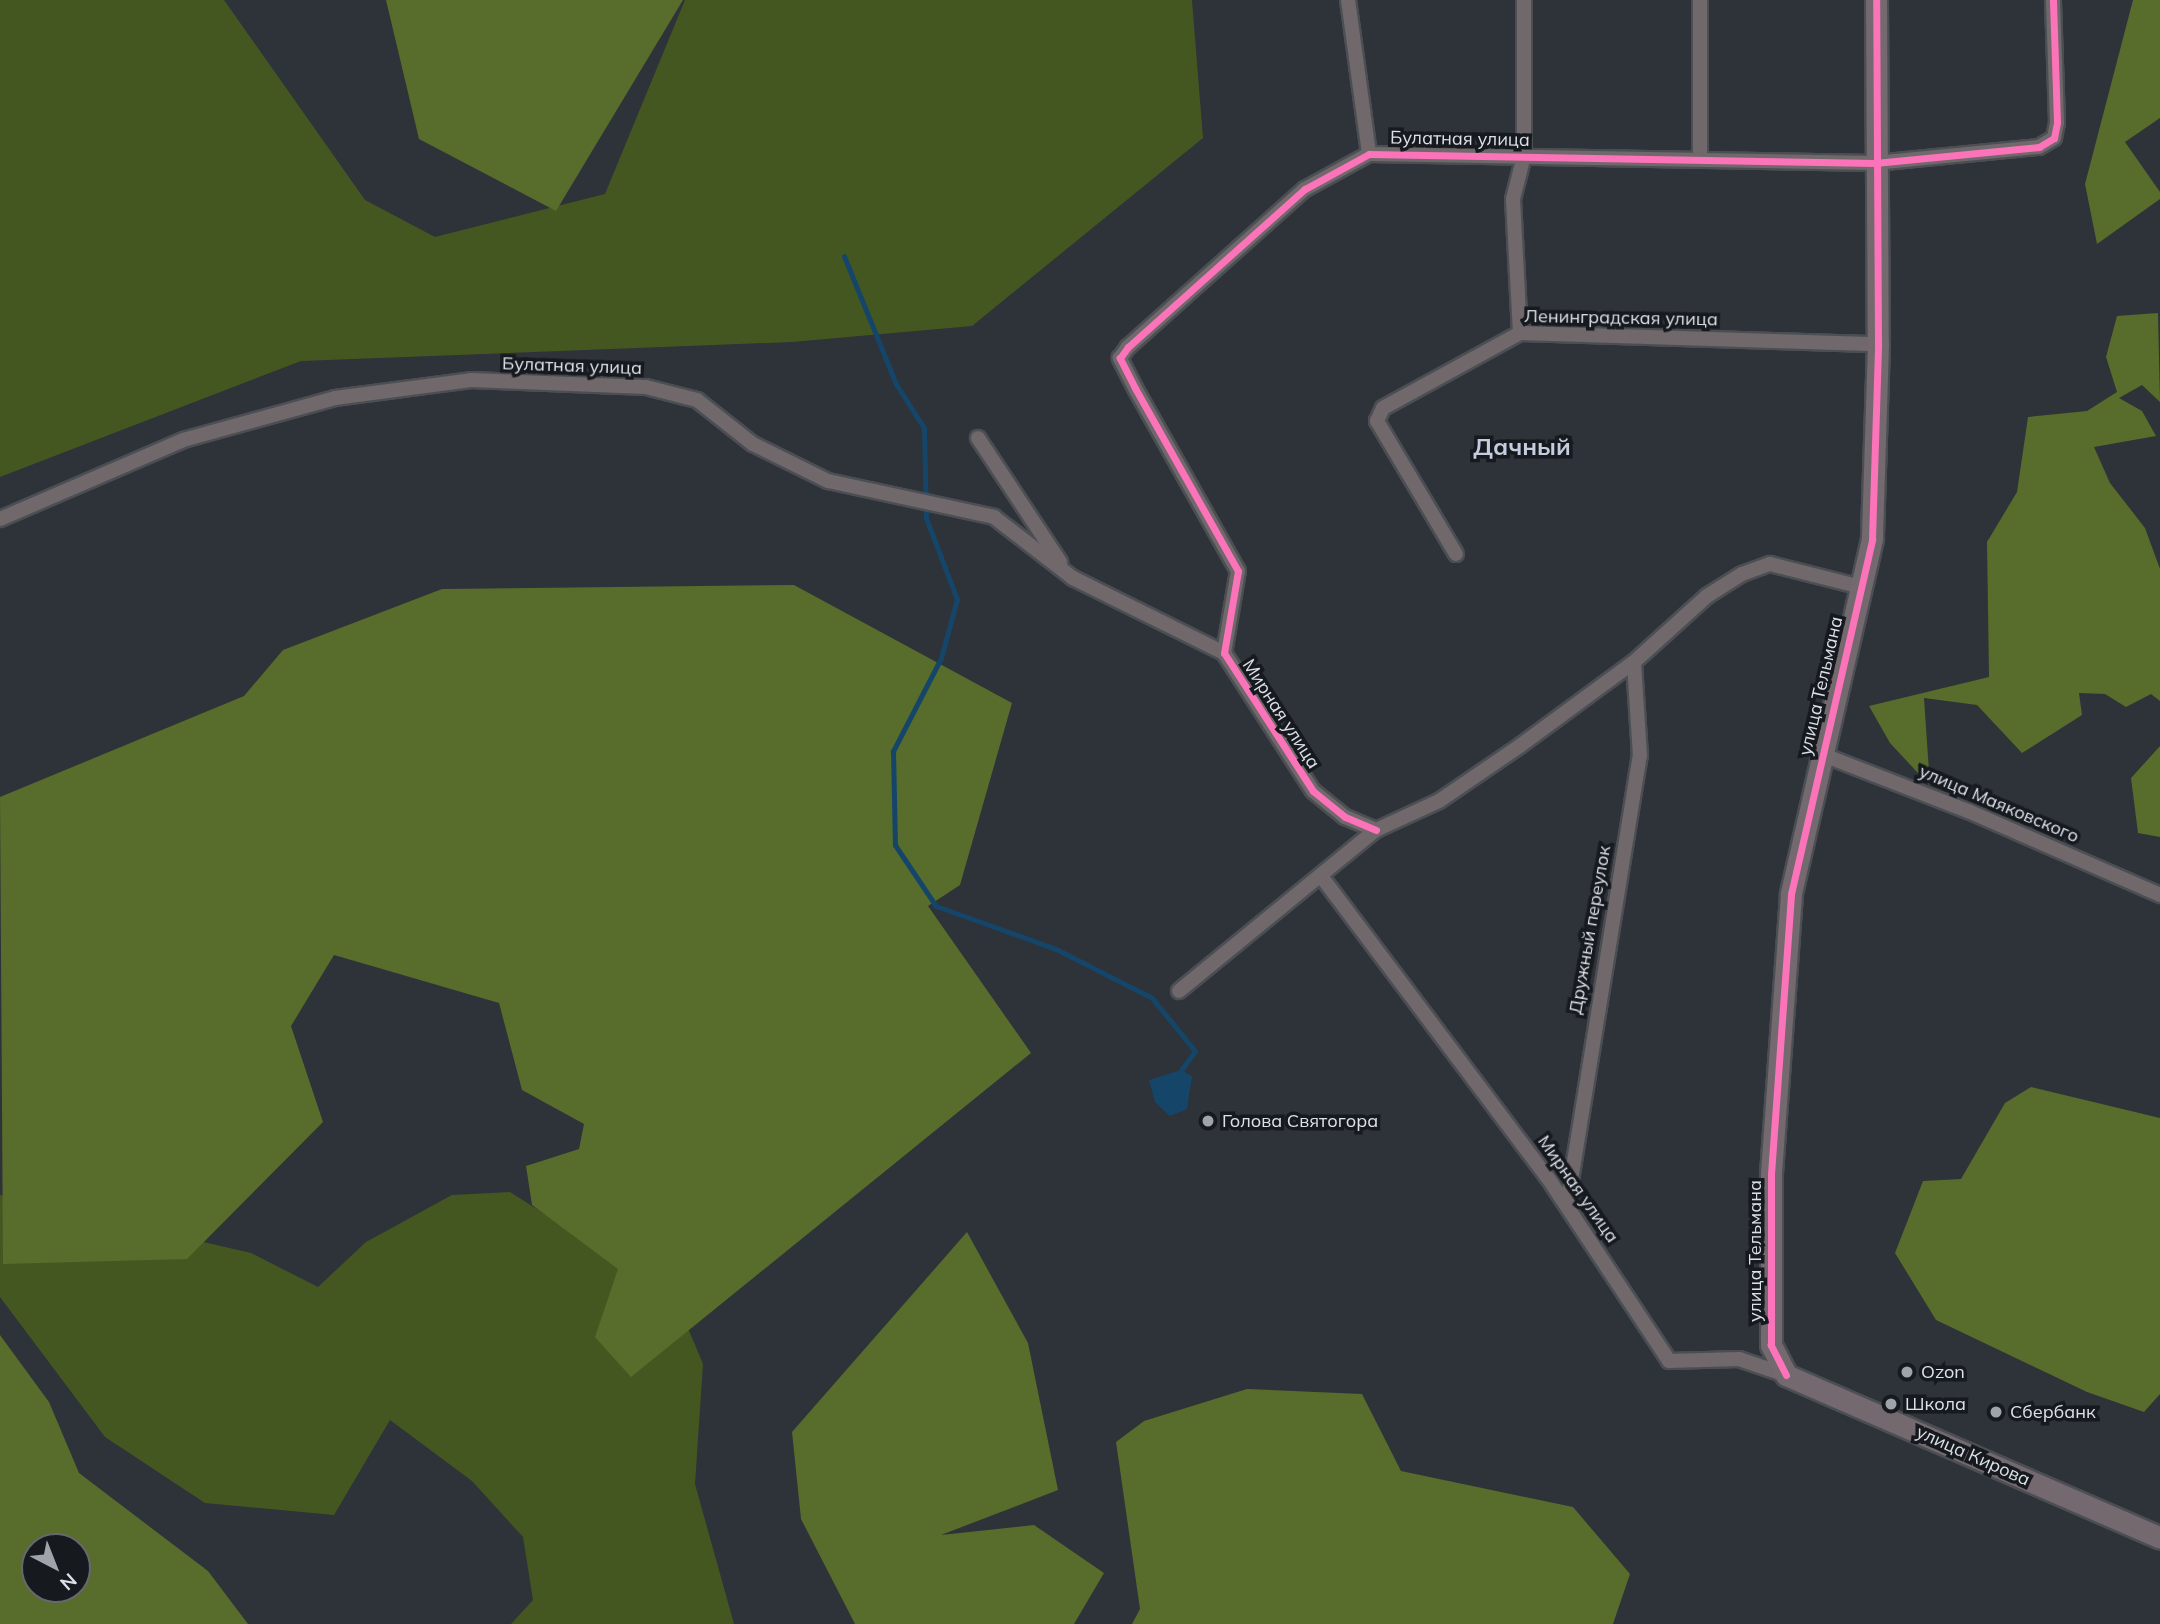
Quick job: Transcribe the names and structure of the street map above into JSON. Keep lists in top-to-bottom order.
{
  "streets": {
    "street": [
      "Булатная улица",
      "Ленинградская улица",
      "улица Тельмана",
      "Мирная улица",
      "улица Маяковского",
      "Дружный переулок",
      "улица Кирова"
    ]
  },
  "crossings": [
    ["Булатная улица", "улица Тельмана"],
    ["Булатная улица", "Мирная улица"],
    ["Ленинградская улица", "улица Тельмана"],
    ["улица Тельмана", "Мирная улица"],
    ["улица Тельмана", "улица Маяковского"],
    ["улица Тельмана", "улица Кирова"],
    ["Мирная улица", "Дружный переулок"],
    ["Мирная улица", "улица Кирова"]
  ],
  "districts": ["Дачный"],
  "places": [
    "Голова Святогора",
    "Ozon",
    "Школа",
    "Сбербанк"
  ],
  "north": "bottom right"
}
